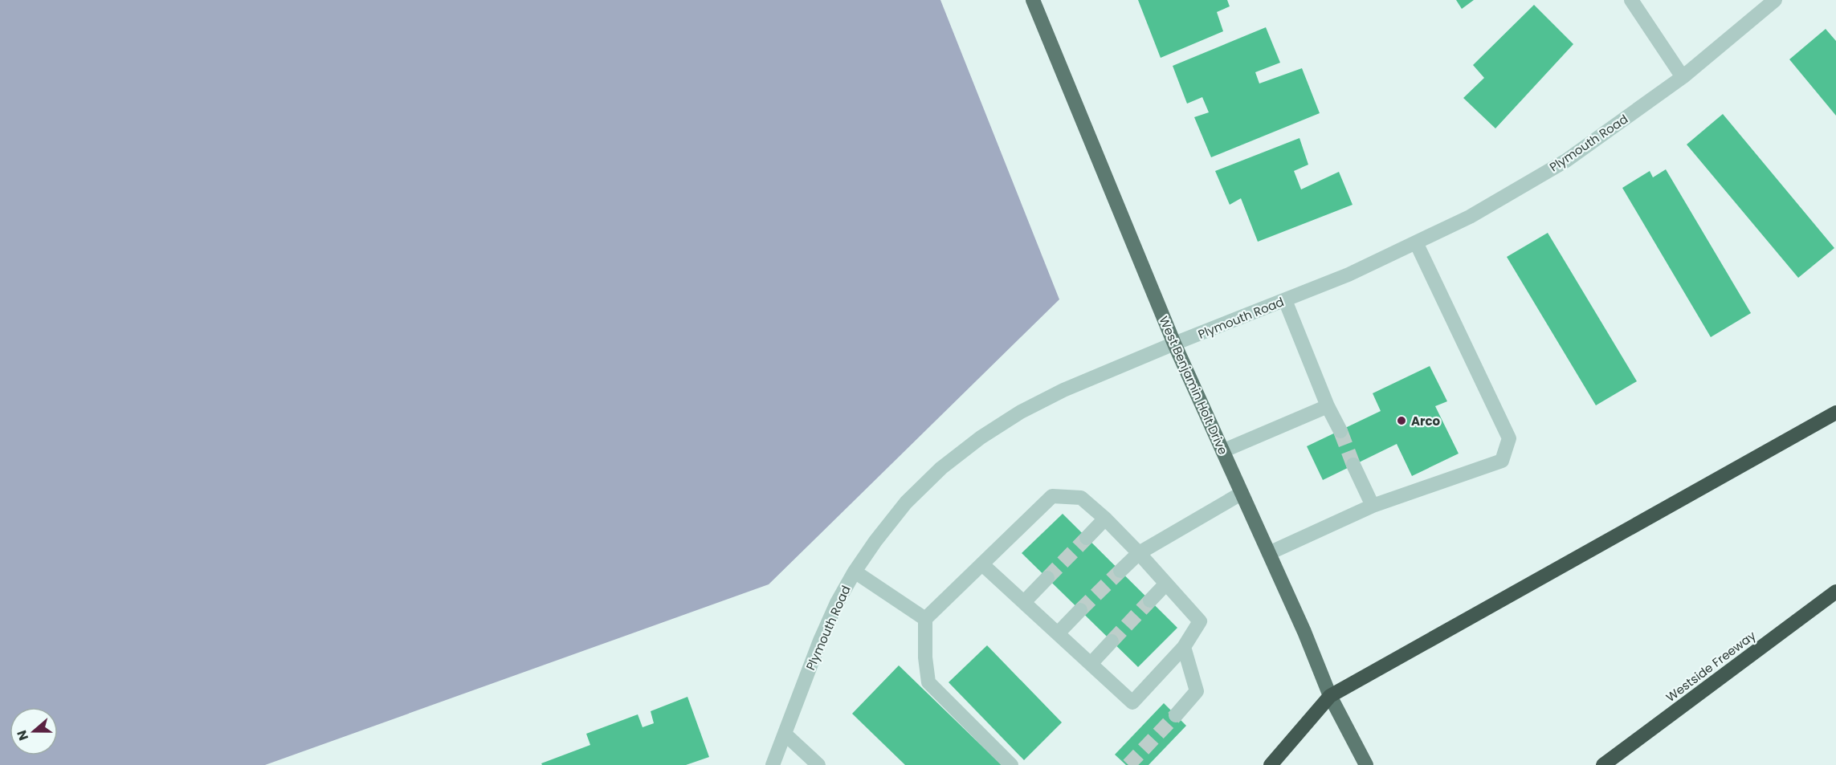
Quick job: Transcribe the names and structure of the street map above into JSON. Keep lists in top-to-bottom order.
{
  "streets": {
    "highway": ["Westside Freeway"],
    "main road": ["West Benjamin Holt Drive"],
    "street": ["Plymouth Road"]
  },
  "crossings": [
    ["Plymouth Road", "West Benjamin Holt Drive"]
  ],
  "places": ["Arco"],
  "north": "left"
}
